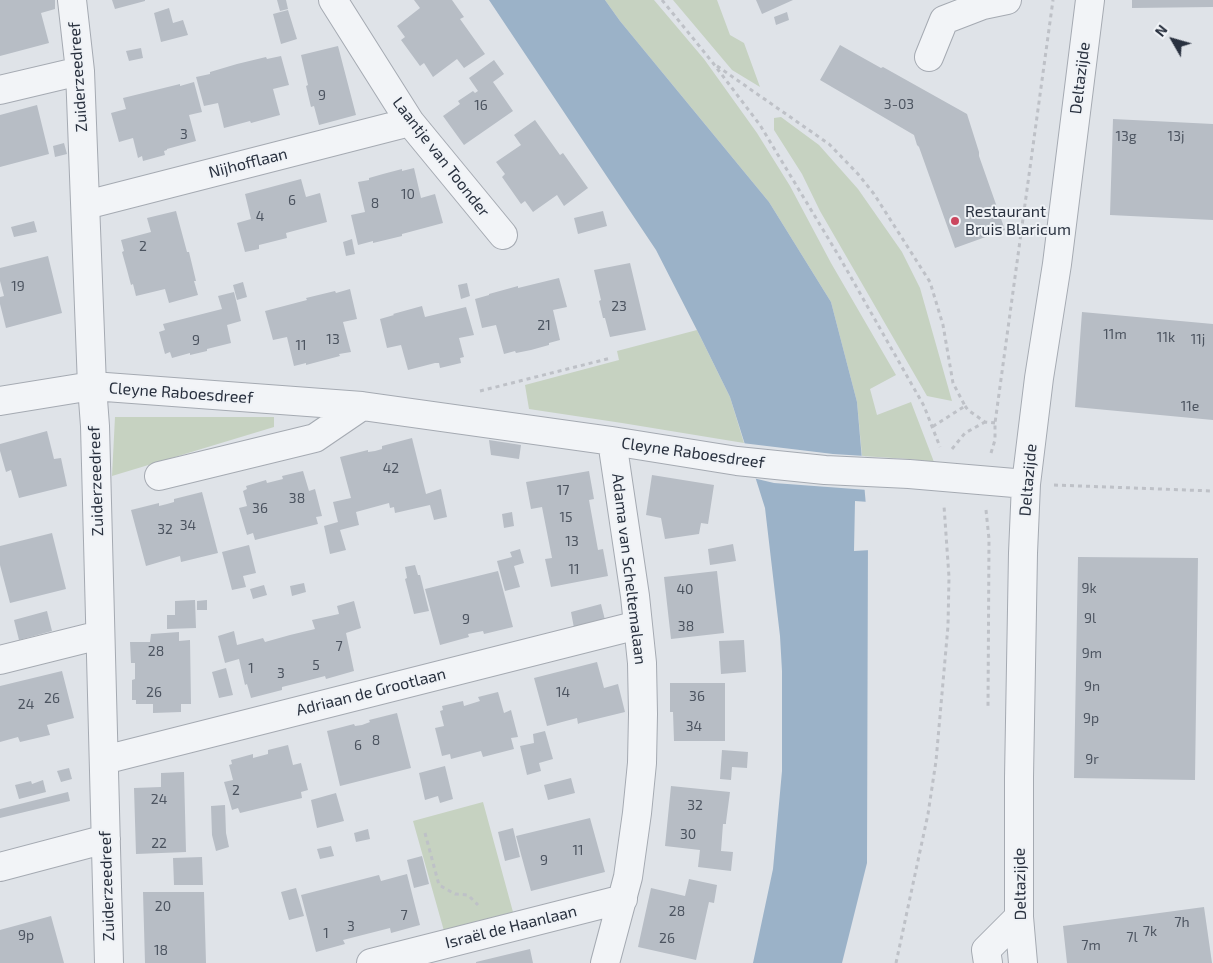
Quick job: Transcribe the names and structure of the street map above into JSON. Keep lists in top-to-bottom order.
{
  "streets": {
    "street": [
      "Zuiderzeedreef",
      "Deltazijde",
      "Laantje van Toonder",
      "Nijhofflaan",
      "Cleyne Raboesdreef",
      "Adama van Scheltemalaan",
      "Adriaan de Grootlaan",
      "Israël de Haanlaan"
    ]
  },
  "crossings": [
    ["Zuiderzeedreef", "Nijhofflaan"],
    ["Zuiderzeedreef", "Cleyne Raboesdreef"],
    ["Zuiderzeedreef", "Adriaan de Grootlaan"],
    ["Deltazijde", "Cleyne Raboesdreef"],
    ["Laantje van Toonder", "Nijhofflaan"],
    ["Cleyne Raboesdreef", "Adama van Scheltemalaan"],
    ["Adama van Scheltemalaan", "Adriaan de Grootlaan"],
    ["Adama van Scheltemalaan", "Israël de Haanlaan"]
  ],
  "places": ["Restaurant Bruis Blaricum"],
  "house_numbers": [
    "9",
    "3-03",
    "16",
    "3",
    "13g",
    "13j",
    "10",
    "6",
    "8",
    "4",
    "2",
    "19",
    "23",
    "21",
    "11m",
    "11k",
    "13",
    "11j",
    "9",
    "11",
    "11e",
    "42",
    "17",
    "38",
    "36",
    "15",
    "34",
    "32",
    "13",
    "11",
    "9k",
    "40",
    "9l",
    "9",
    "38",
    "7",
    "28",
    "9m",
    "5",
    "1",
    "3",
    "9n",
    "26",
    "14",
    "36",
    "26",
    "24",
    "9p",
    "34",
    "8",
    "6",
    "9r",
    "2",
    "24",
    "32",
    "30",
    "22",
    "11",
    "9",
    "20",
    "28",
    "7",
    "7h",
    "3",
    "7k",
    "1",
    "9p",
    "7l",
    "26",
    "7m",
    "18"
  ],
  "north": "top left"
}
